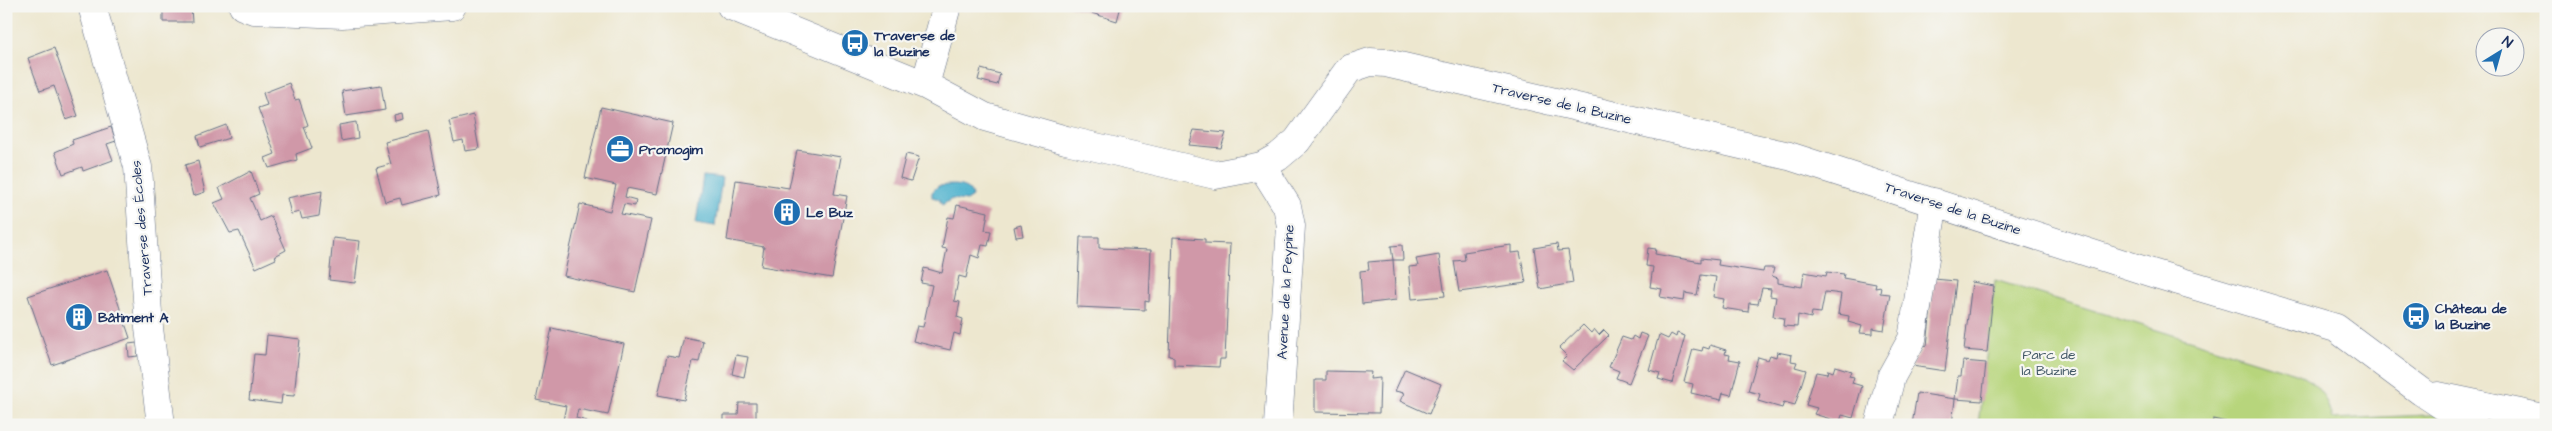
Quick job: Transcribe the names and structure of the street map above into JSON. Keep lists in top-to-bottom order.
{
  "streets": {
    "street": ["Traverse de la Buzine", "Traverse des Écoles", "Avenue de la Peypine"]
  },
  "crossings": [
    ["Traverse de la Buzine", "Avenue de la Peypine"]
  ],
  "parks": ["Parc de la Buzine"],
  "places": {
    "bus stop": ["Traverse de la Buzine", "Château de la Buzine"],
    "office": ["Promogim"],
    "building": ["Le Buz", "Bâtiment A"]
  },
  "north": "top right"
}
